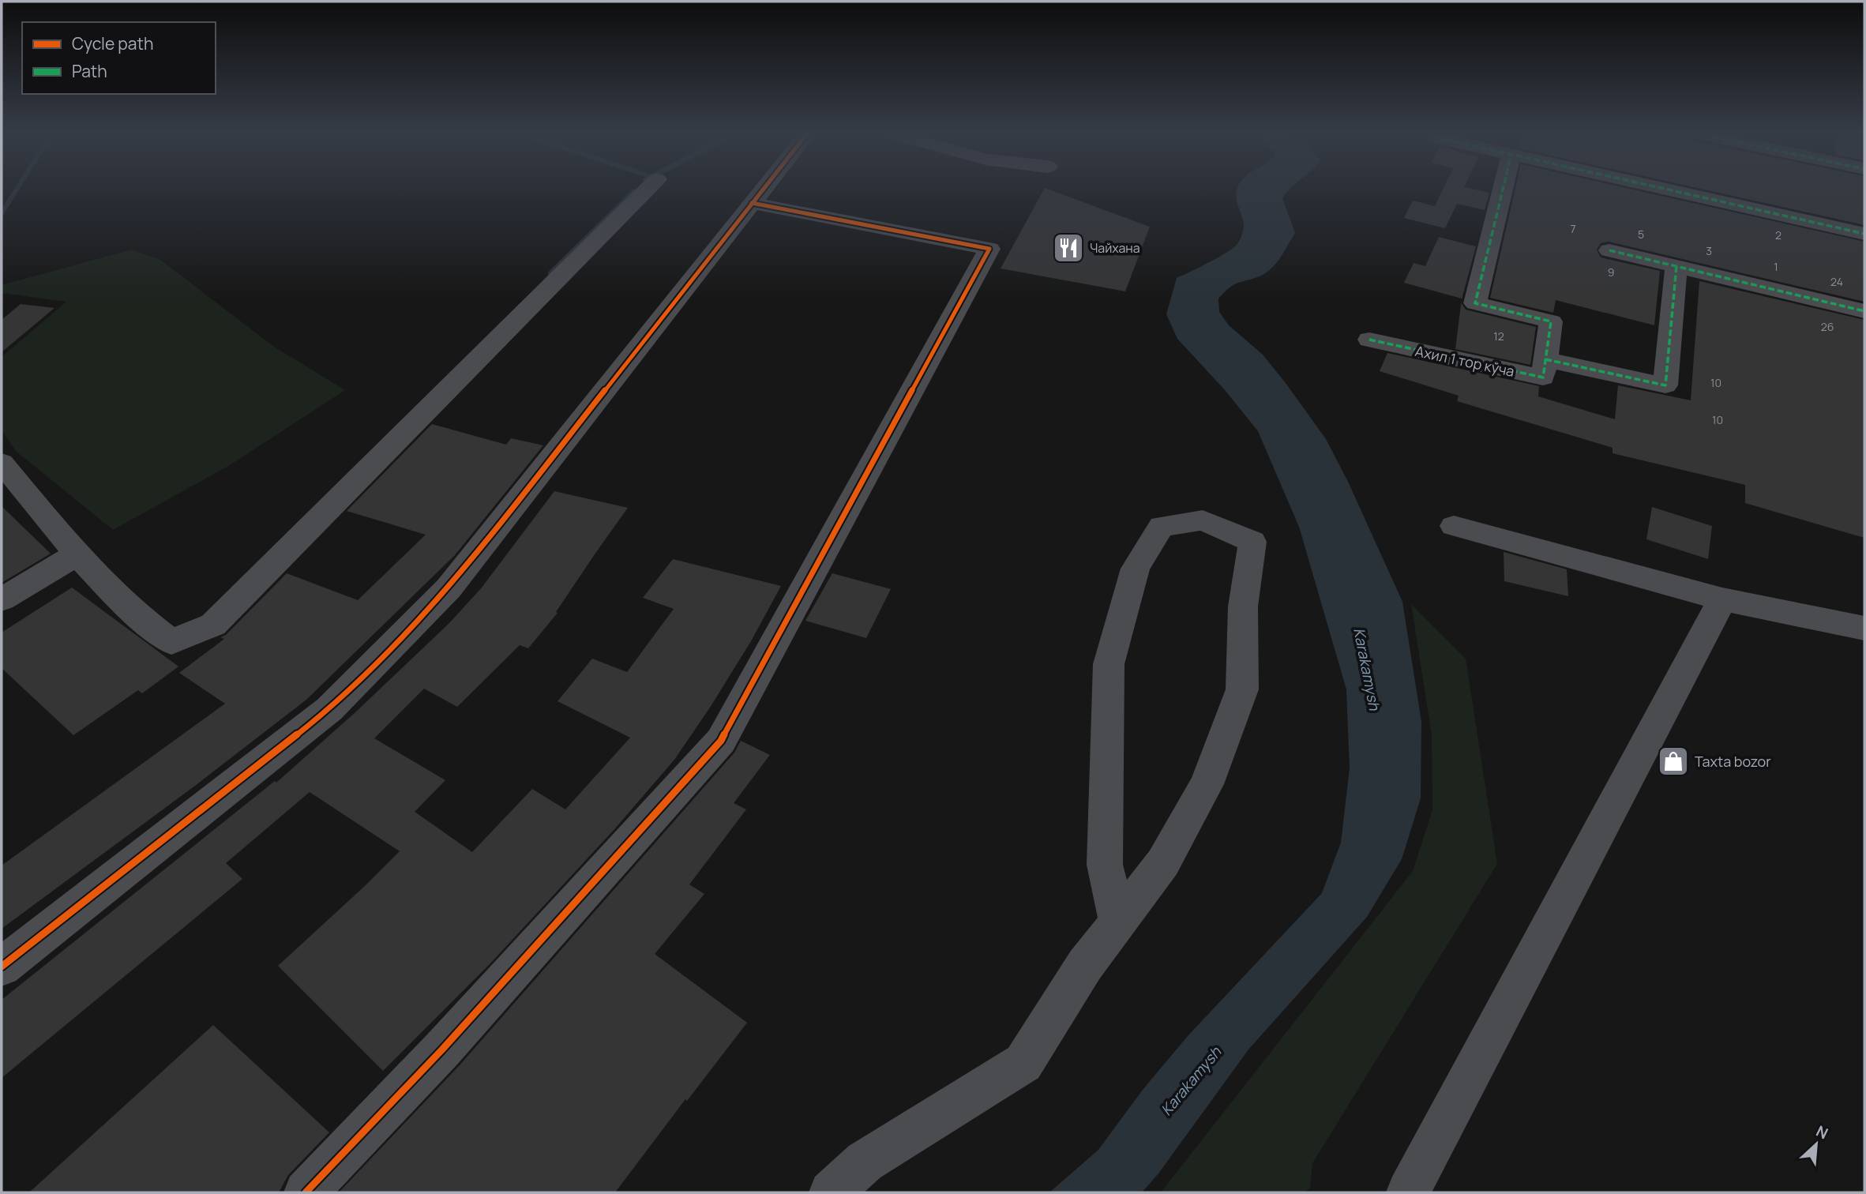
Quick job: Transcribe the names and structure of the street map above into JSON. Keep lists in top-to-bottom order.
{
  "streets": {
    "street": ["Ахил 1 тор кўча"]
  },
  "water": ["Karakamysh"],
  "places": {
    "restaurant": ["Чайхана"],
    "shop": ["Taxta bozor"]
  },
  "house_numbers": [
    "7",
    "5",
    "2",
    "3",
    "1",
    "9",
    "24",
    "26",
    "12",
    "10",
    "10"
  ],
  "legend": ["Cycle path", "Path"],
  "north": "top right"
}
